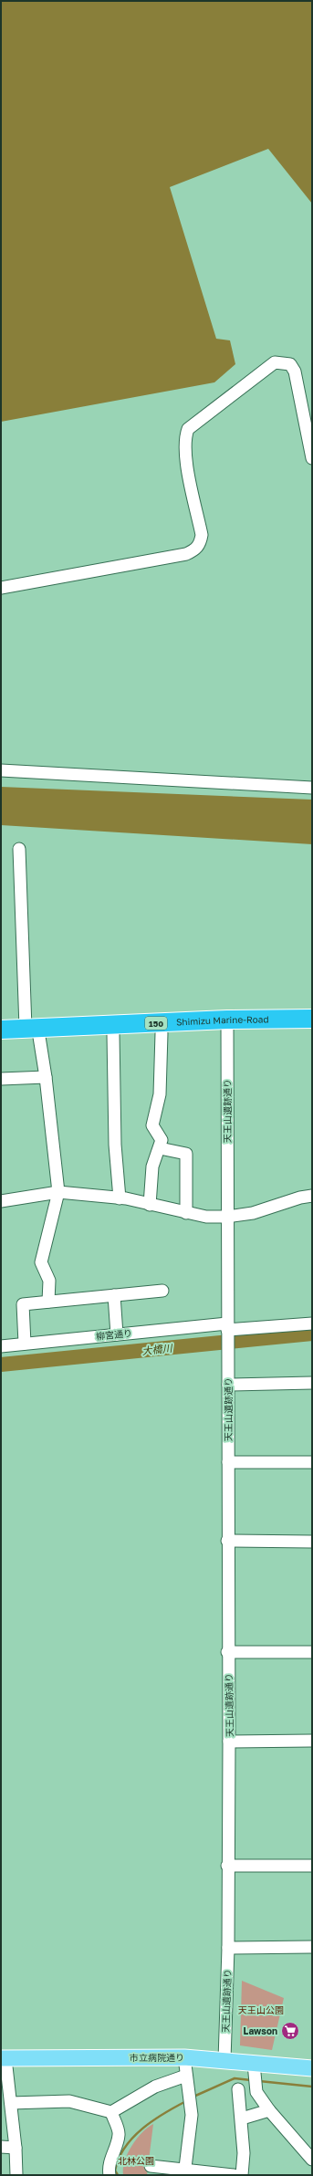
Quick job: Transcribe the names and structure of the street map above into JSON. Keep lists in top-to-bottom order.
{
  "streets": {
    "highway": ["Shimizu Marine-Road", "150"],
    "main road": ["市立病院通り"],
    "street": ["天王山遺跡通り", "柳宮通り"]
  },
  "crossings": [
    ["Shimizu Marine-Road", "天王山遺跡通り"],
    ["天王山遺跡通り", "柳宮通り"],
    ["天王山遺跡通り", "市立病院通り"]
  ],
  "water": ["大橋川"],
  "parks": ["天王山公園", "北林公園"],
  "places": {
    "supermarket": ["Lawson"]
  }
}
